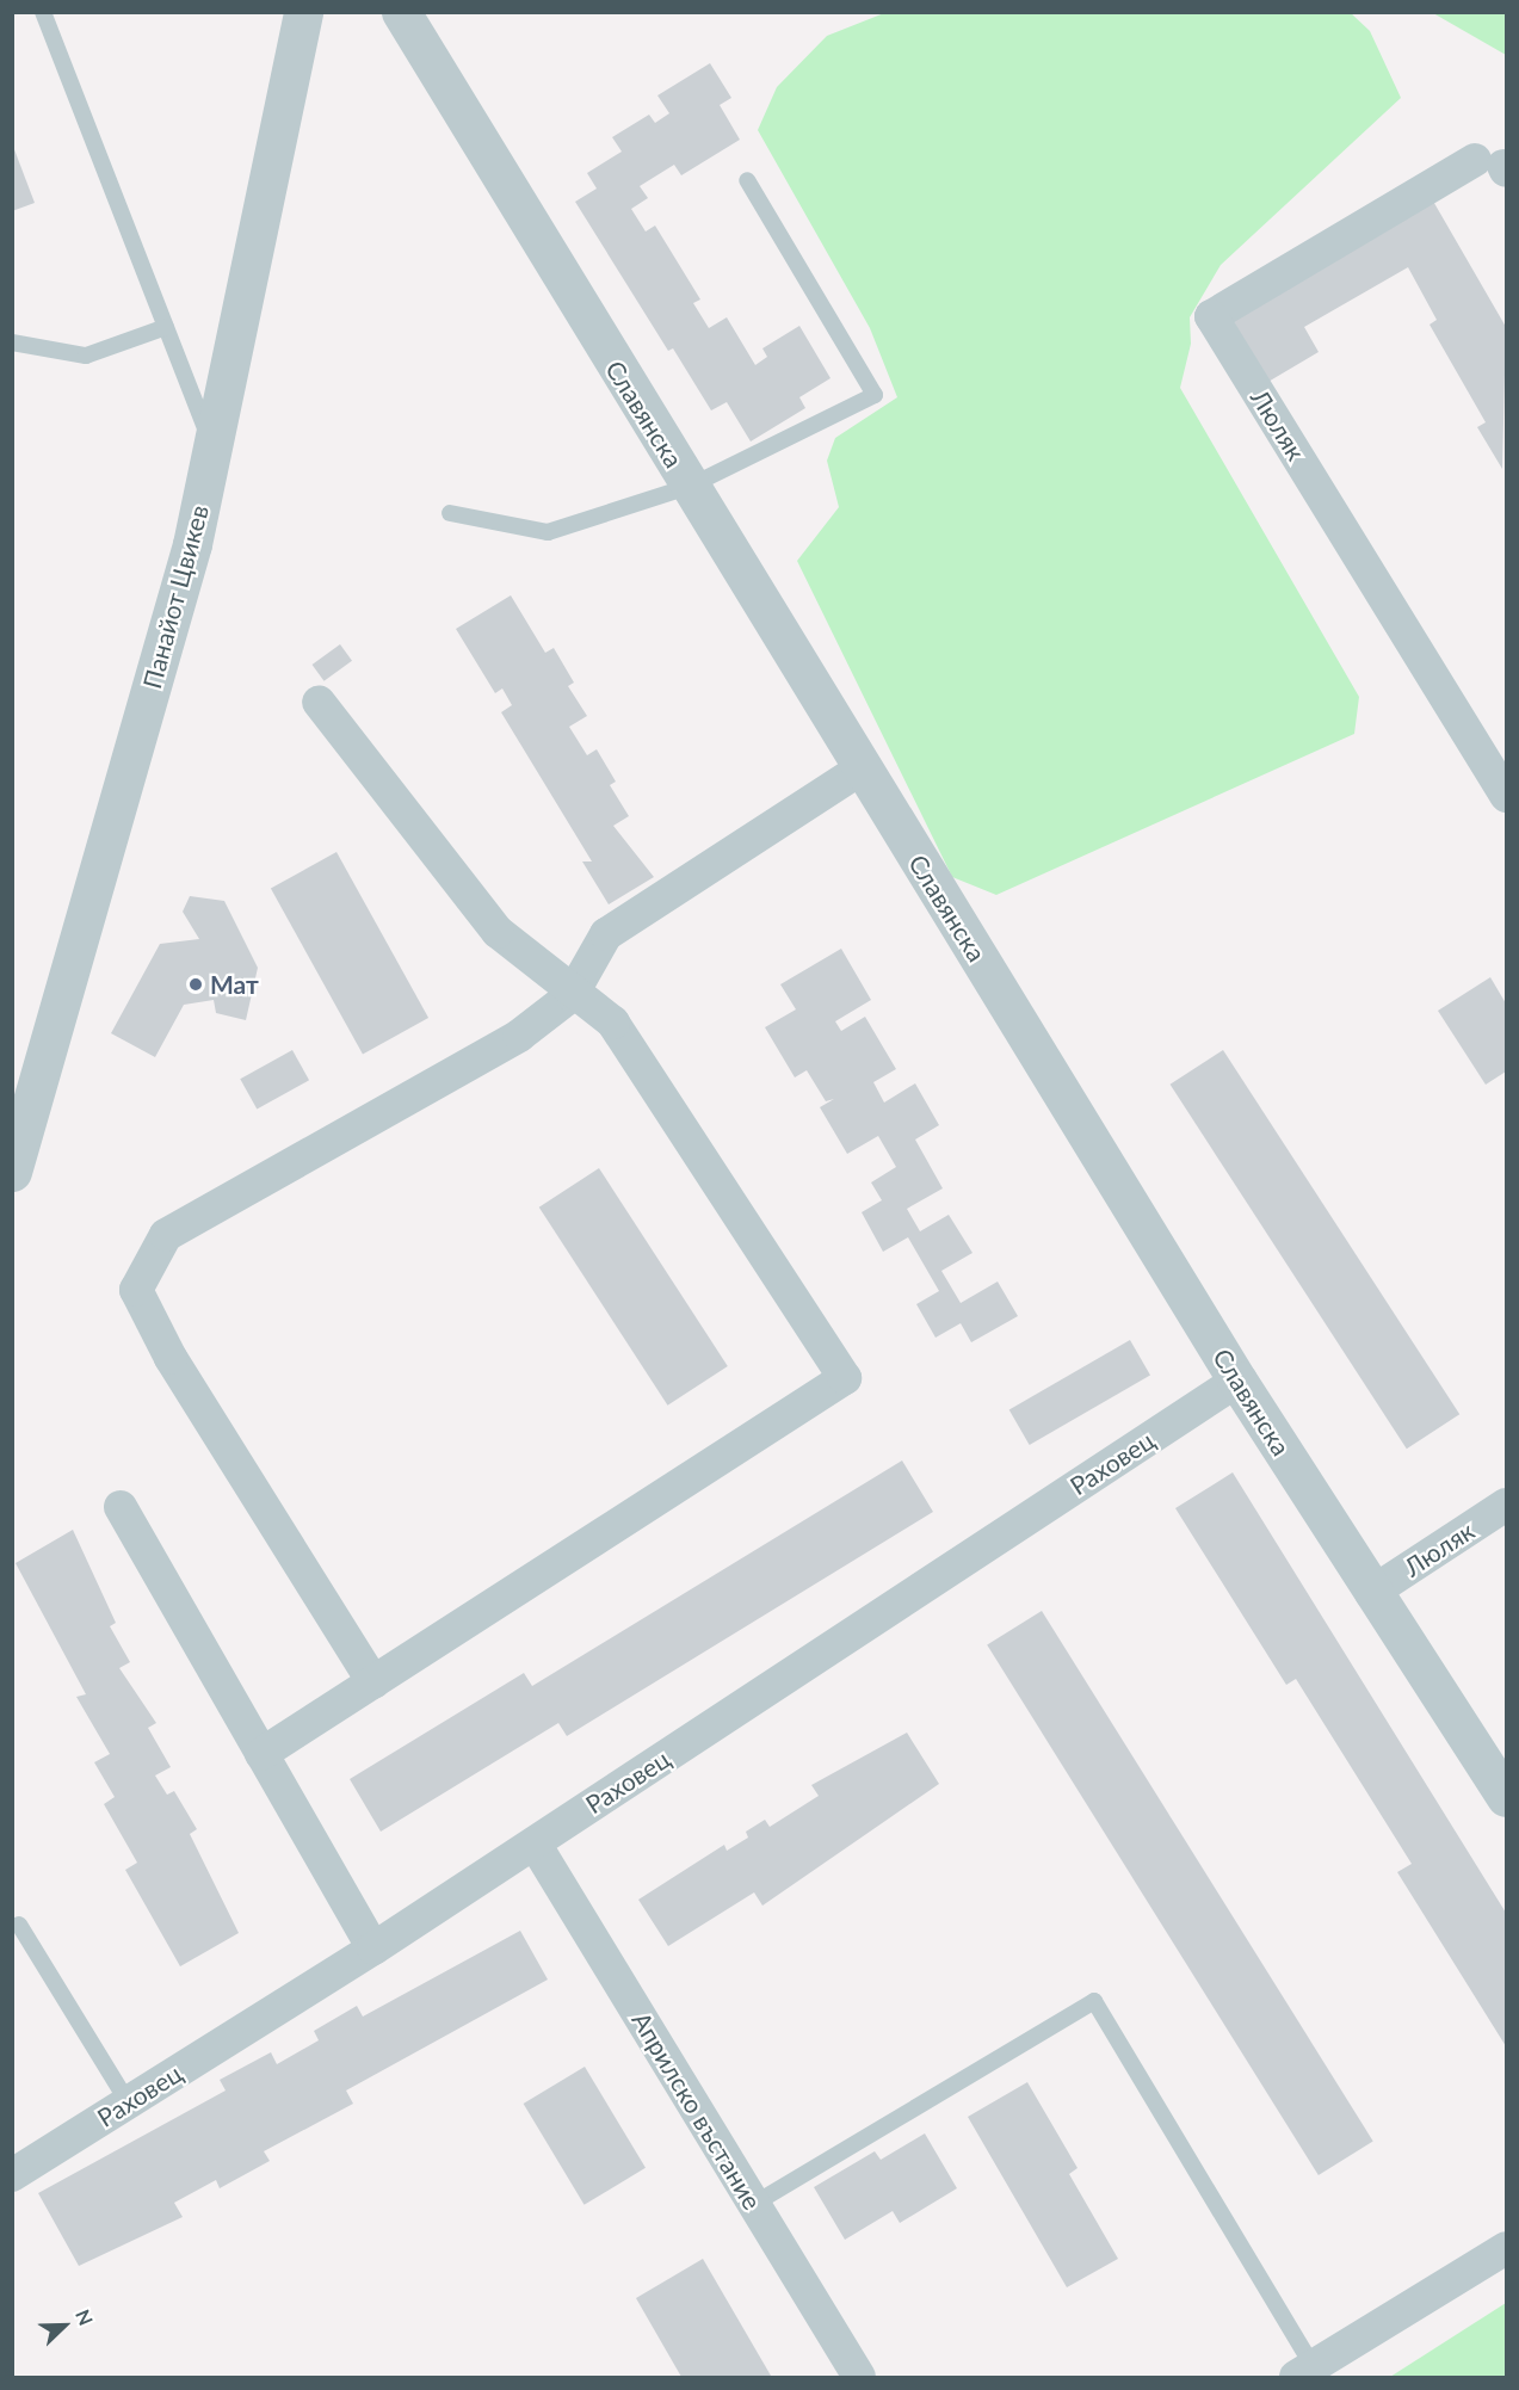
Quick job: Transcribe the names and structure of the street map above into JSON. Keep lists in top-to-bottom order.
{
  "streets": {
    "street": [
      "Славянска",
      "Люляк",
      "Панайот Цвикев",
      "Раховец",
      "Априлско въстание"
    ]
  },
  "crossings": [
    ["Славянска", "Люляк"],
    ["Славянска", "Раховец"],
    ["Раховец", "Априлско въстание"]
  ],
  "places": ["Мат"],
  "north": "top right"
}
